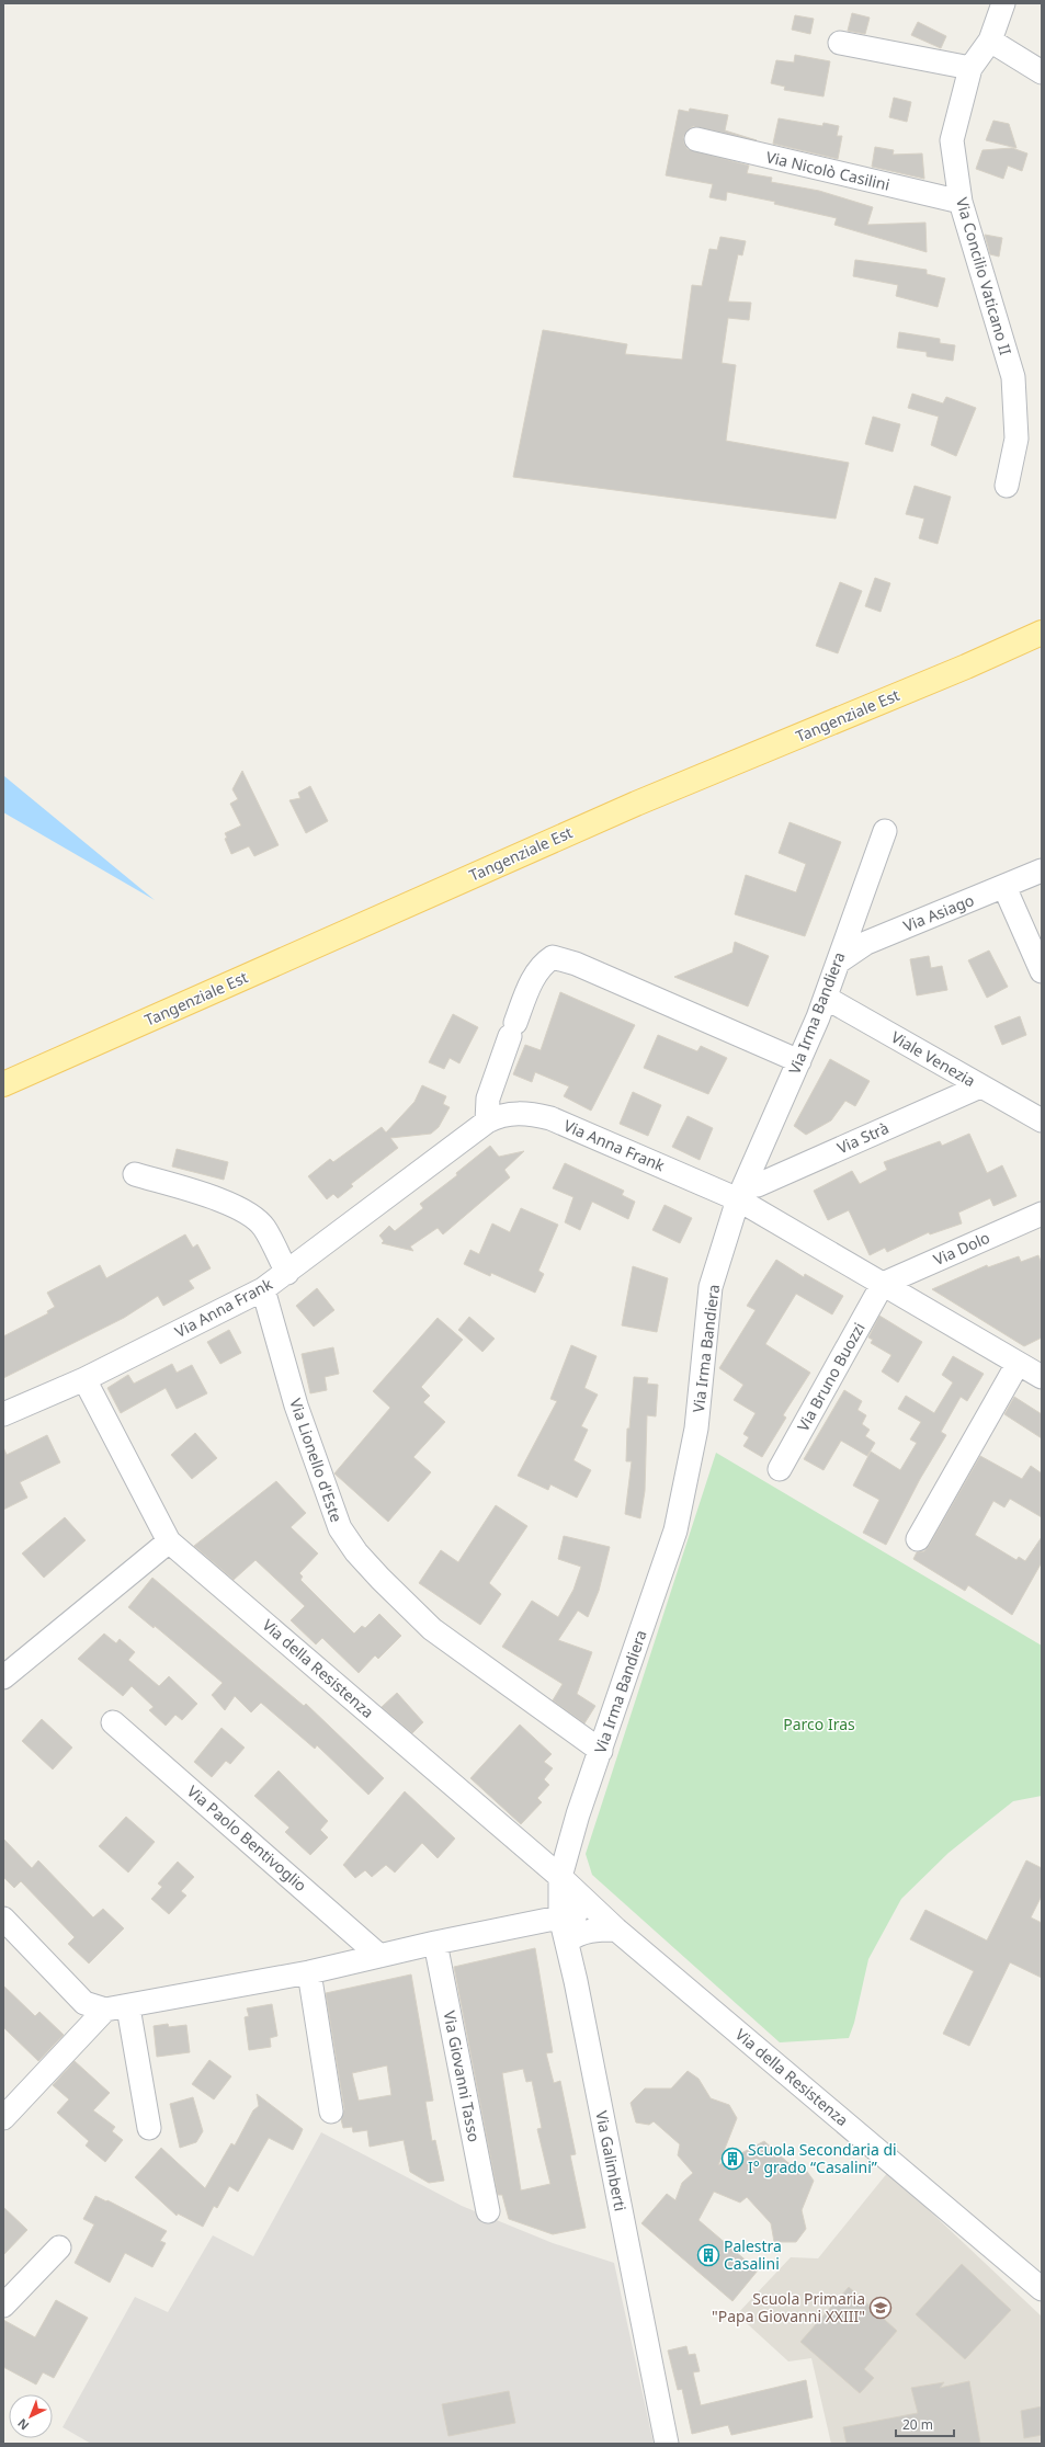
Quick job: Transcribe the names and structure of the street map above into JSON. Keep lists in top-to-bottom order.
{
  "streets": {
    "main road": ["Tangenziale Est"],
    "street": [
      "Via Nicolò Casilini",
      "Via Concilio Vaticano II",
      "Via Asiago",
      "Via Irma Bandiera",
      "Viale Venezia",
      "Via Strà",
      "Via Anna Frank",
      "Via Dolo",
      "Via Bruno Buozzi",
      "Via Lionello d'Este",
      "Via della Resistenza",
      "Via Paolo Bentivoglio",
      "Via Giovanni Tasso",
      "Via Galimberti"
    ]
  },
  "crossings": [
    ["Via Nicolò Casilini", "Via Concilio Vaticano II"],
    ["Via Asiago", "Via Irma Bandiera"],
    ["Via Irma Bandiera", "Viale Venezia"],
    ["Via Irma Bandiera", "Via Strà"],
    ["Via Irma Bandiera", "Via Anna Frank"],
    ["Via Irma Bandiera", "Via Lionello d'Este"],
    ["Via Irma Bandiera", "Via della Resistenza"],
    ["Via Irma Bandiera", "Via Galimberti"],
    ["Viale Venezia", "Via Strà"],
    ["Via Strà", "Via Anna Frank"],
    ["Via Anna Frank", "Via Lionello d'Este"],
    ["Via Anna Frank", "Via della Resistenza"],
    ["Via Dolo", "Via Bruno Buozzi"],
    ["Via della Resistenza", "Via Galimberti"]
  ],
  "parks": ["Parco Iras"],
  "places": {
    "building": ["Scuola Secondaria di I° grado “Casalini”", "Palestra Casalini"],
    "school or university": ["Scuola Primaria \"Papa Giovanni XXIII\""]
  },
  "scale_bar": "20 m",
  "north": "bottom left"
}
